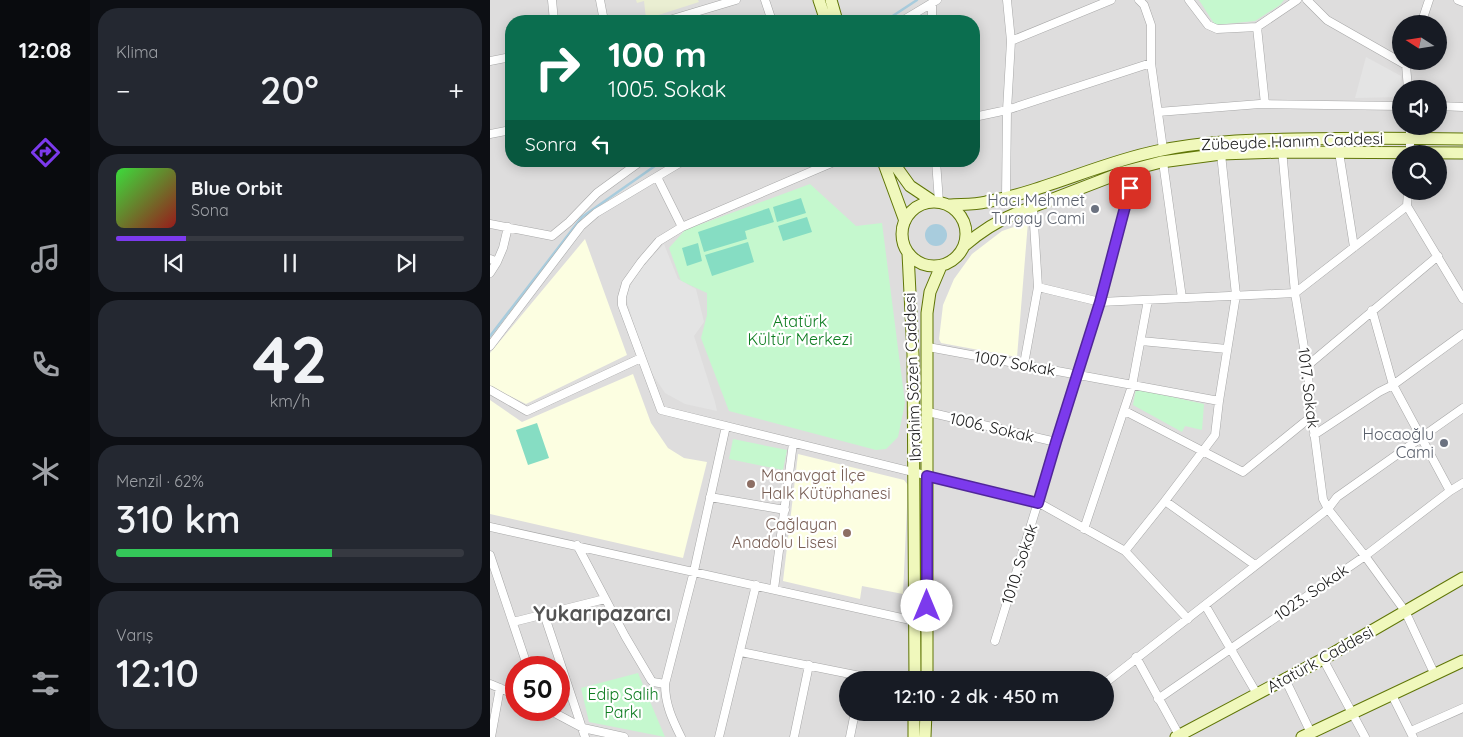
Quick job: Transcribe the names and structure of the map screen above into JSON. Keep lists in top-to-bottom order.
{
  "streets": {
    "main road": ["Zübeyde Hanım Caddesi", "Ibrahim Sözen Caddesi", "Atatürk Caddesi"],
    "street": [
      "1007 Sokak",
      "1017. Sokak",
      "1006. Sokak",
      "1010. Sokak",
      "1023. Sokak"
    ]
  },
  "crossings": [
    ["Zübeyde Hanım Caddesi", "Ibrahim Sözen Caddesi"],
    ["Zübeyde Hanım Caddesi", "1017. Sokak"],
    ["Zübeyde Hanım Caddesi", "1010. Sokak"],
    ["1007 Sokak", "Ibrahim Sözen Caddesi"],
    ["1007 Sokak", "1010. Sokak"],
    ["Ibrahim Sözen Caddesi", "1006. Sokak"],
    ["1017. Sokak", "1023. Sokak"],
    ["1017. Sokak", "Atatürk Caddesi"],
    ["1006. Sokak", "1010. Sokak"]
  ],
  "districts": ["Yukarıpazarcı"],
  "parks": ["Atatürk Kültür Merkezi", "Edip Salih Parkı"],
  "places": [
    "Hacı Mehmet Turgay Cami",
    "Hocaoğlu Cami",
    "Manavgat İlçe Halk Kütüphanesi",
    "Çağlayan Anadolu Lisesi"
  ],
  "north": "left",
  "page": {
    "tabs": "12:08",
    "tile": [
      "Klima",
      ["42", "km/h"],
      ["Menzil · 62%", "310 km"],
      ["Varış", "12:10"]
    ],
    "turn": ["100 m", "1005. Sokak"],
    "heat": ["−", "20°", "+"],
    "then": "Sonra",
    "song": ["Blue Orbit", "Sona"],
    "limit": "50",
    "trip": "12:10 · 2 dk · 450 m"
  }
}
